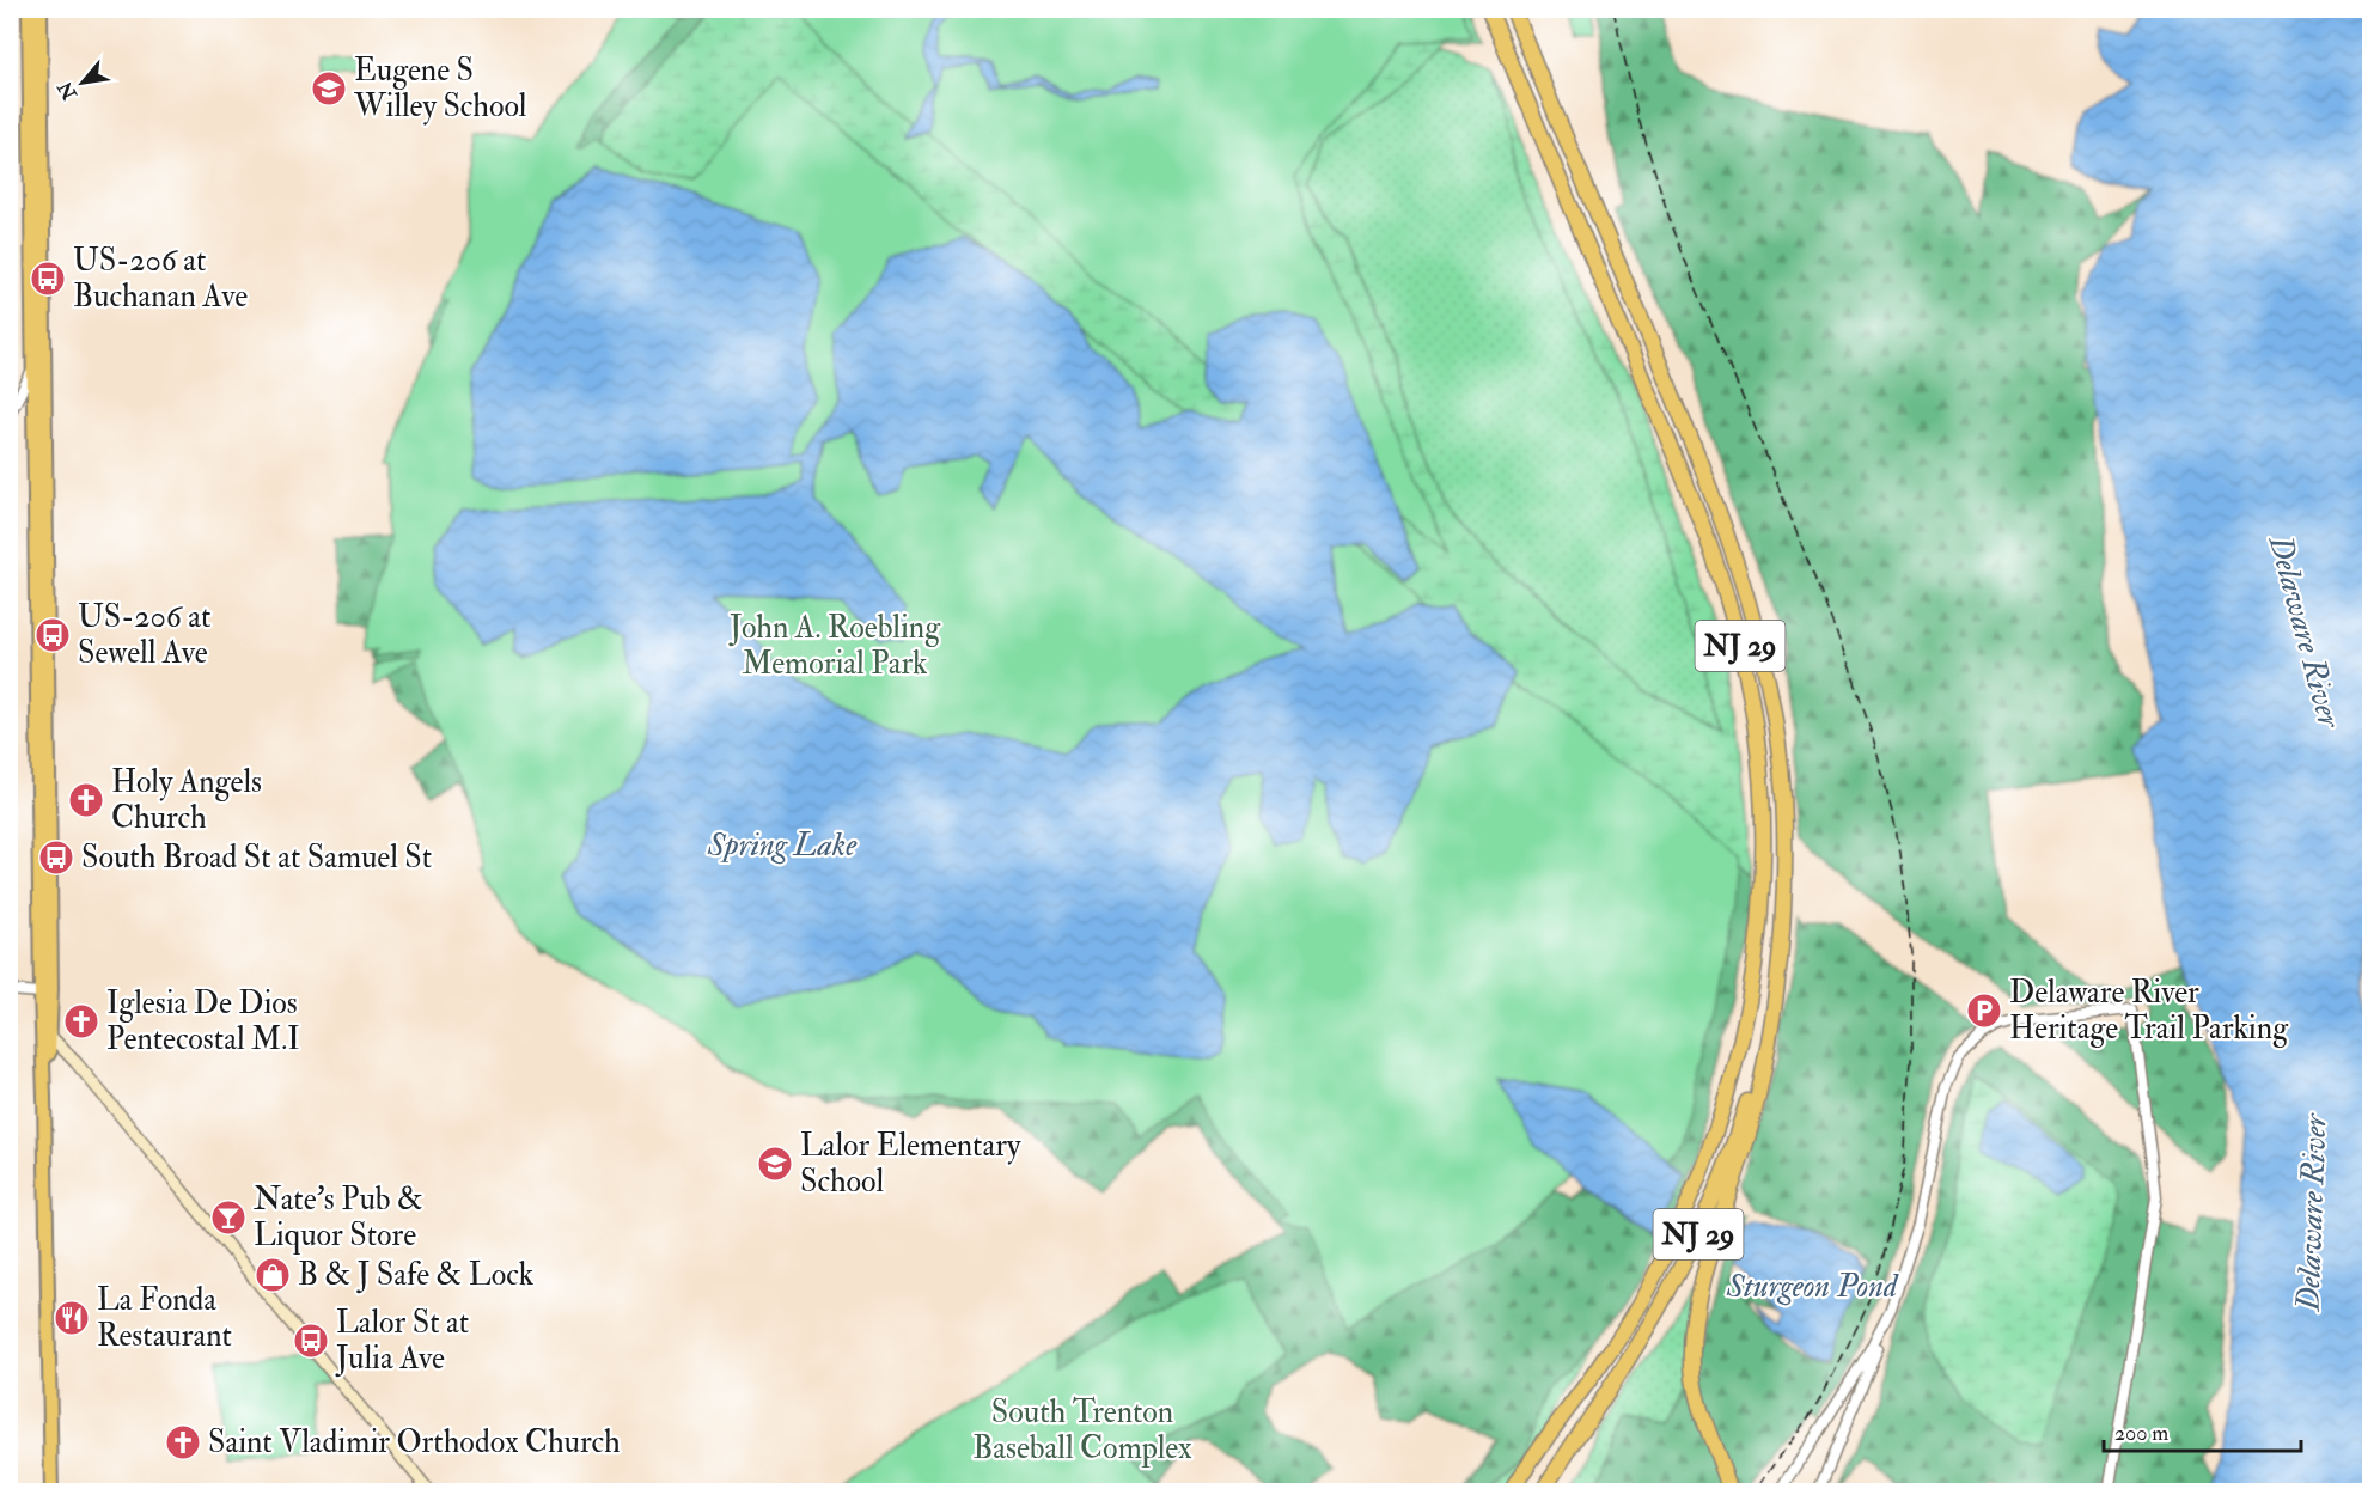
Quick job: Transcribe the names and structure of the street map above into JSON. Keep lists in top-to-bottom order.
{
  "streets": {
    "highway": ["NJ 29"]
  },
  "water": ["Delaware River", "Spring Lake", "Sturgeon Pond"],
  "parks": ["John A. Roebling Memorial Park", "South Trenton Baseball Complex"],
  "places": {
    "school or university": ["Eugene S Willey School", "Lalor Elementary School"],
    "bus stop": [
      "US-206 at Buchanan Ave",
      "US-206 at Sewell Ave",
      "South Broad St at Samuel St",
      "Lalor St at Julia Ave"
    ],
    "church": ["Holy Angels Church", "Iglesia De Dios Pentecostal M.I", "Saint Vladimir Orthodox Church"],
    "parking": ["Delaware River Heritage Trail Parking"],
    "bar": ["Nate's Pub & Liquor Store"],
    "shop": ["B & J Safe & Lock"],
    "restaurant": ["La Fonda Restaurant"]
  },
  "scale_bar": "200 m",
  "north": "bottom left"
}
